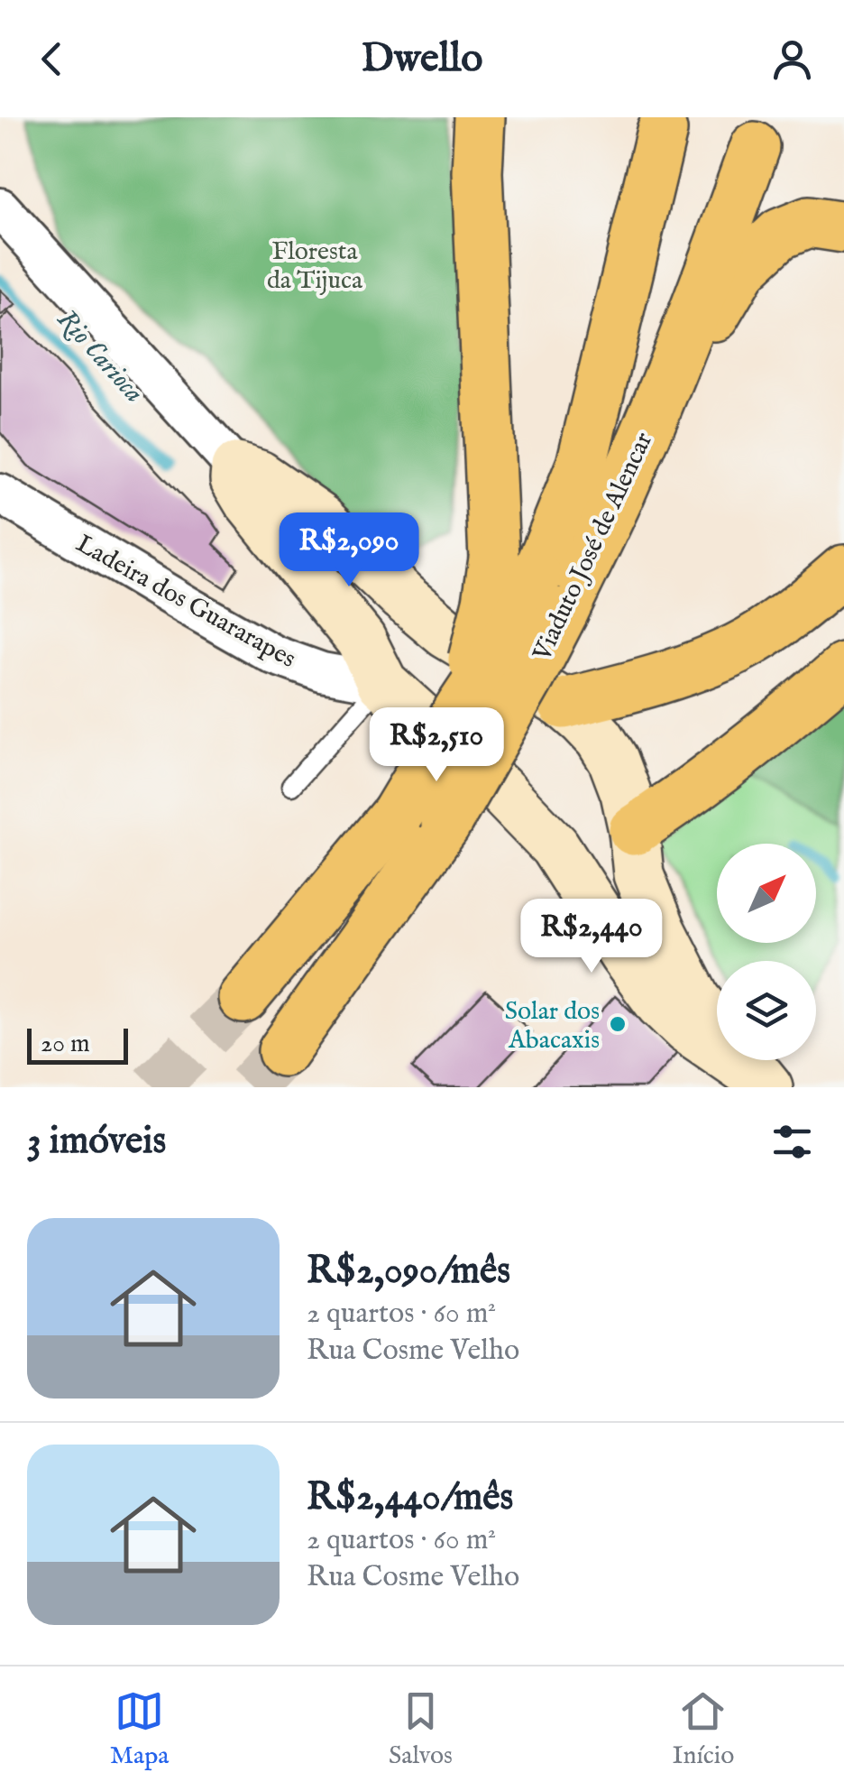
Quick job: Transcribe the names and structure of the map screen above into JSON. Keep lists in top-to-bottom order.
{
  "streets": {
    "highway": ["Viaduto José de Alencar"],
    "street": ["Ladeira dos Guararapes"]
  },
  "water": ["Rio Carioca"],
  "parks": ["Floresta da Tijuca"],
  "places": ["Solar dos Abacaxis"],
  "scale_bar": "20 m",
  "north": "top right",
  "page": {
    "header": "Dwello",
    "price": ["R$2,090", "R$2,510", "R$2,440"],
    "scale": "20 m",
    "heading": "3 imóveis",
    "list": [
      {
        "name": "R$2,090/mês",
        "note": "2 quartos · 60 m² · Rua Cosme Velho"
      },
      {
        "name": "R$2,440/mês",
        "note": "2 quartos · 60 m² · Rua Cosme Velho"
      }
    ],
    "tabs": ["Mapa", "Salvos", "Início"]
  }
}
